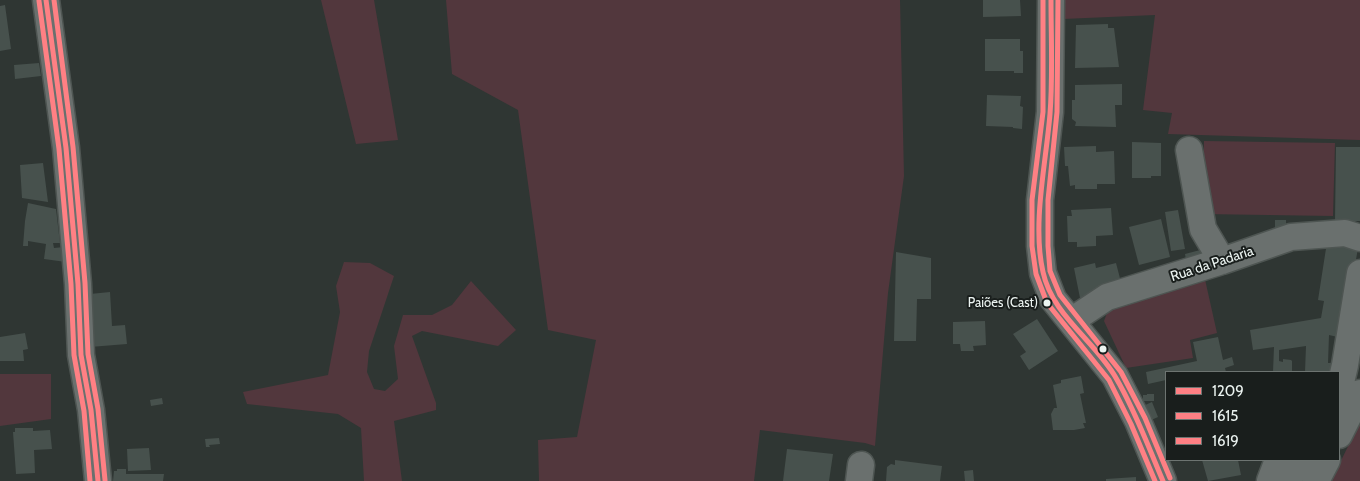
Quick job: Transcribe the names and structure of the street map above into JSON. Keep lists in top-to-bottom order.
{
  "streets": {
    "street": ["Rua da Padaria"]
  },
  "places": ["Paiões (Cast)"],
  "lines": ["transit line 1209", "transit line 1615", "transit line 1619"],
  "legend": ["1209", "1615", "1619"]
}
